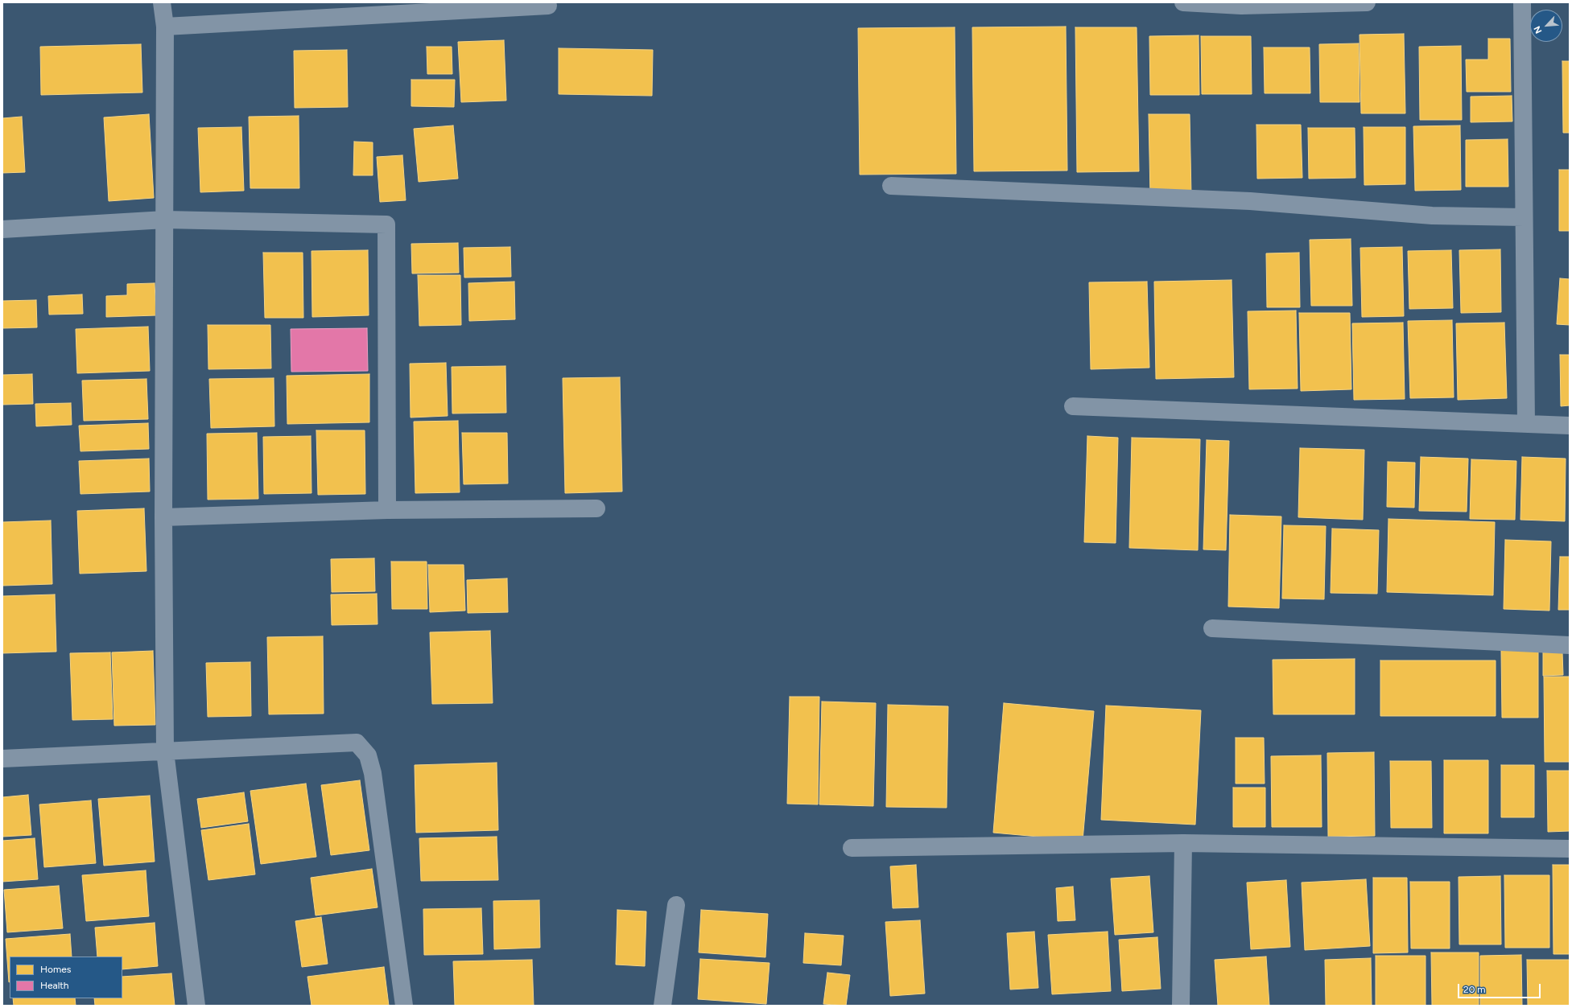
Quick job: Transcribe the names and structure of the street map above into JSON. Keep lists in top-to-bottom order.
{
  "legend": ["Homes", "Health"],
  "scale_bar": "20 m",
  "north": "bottom left"
}
